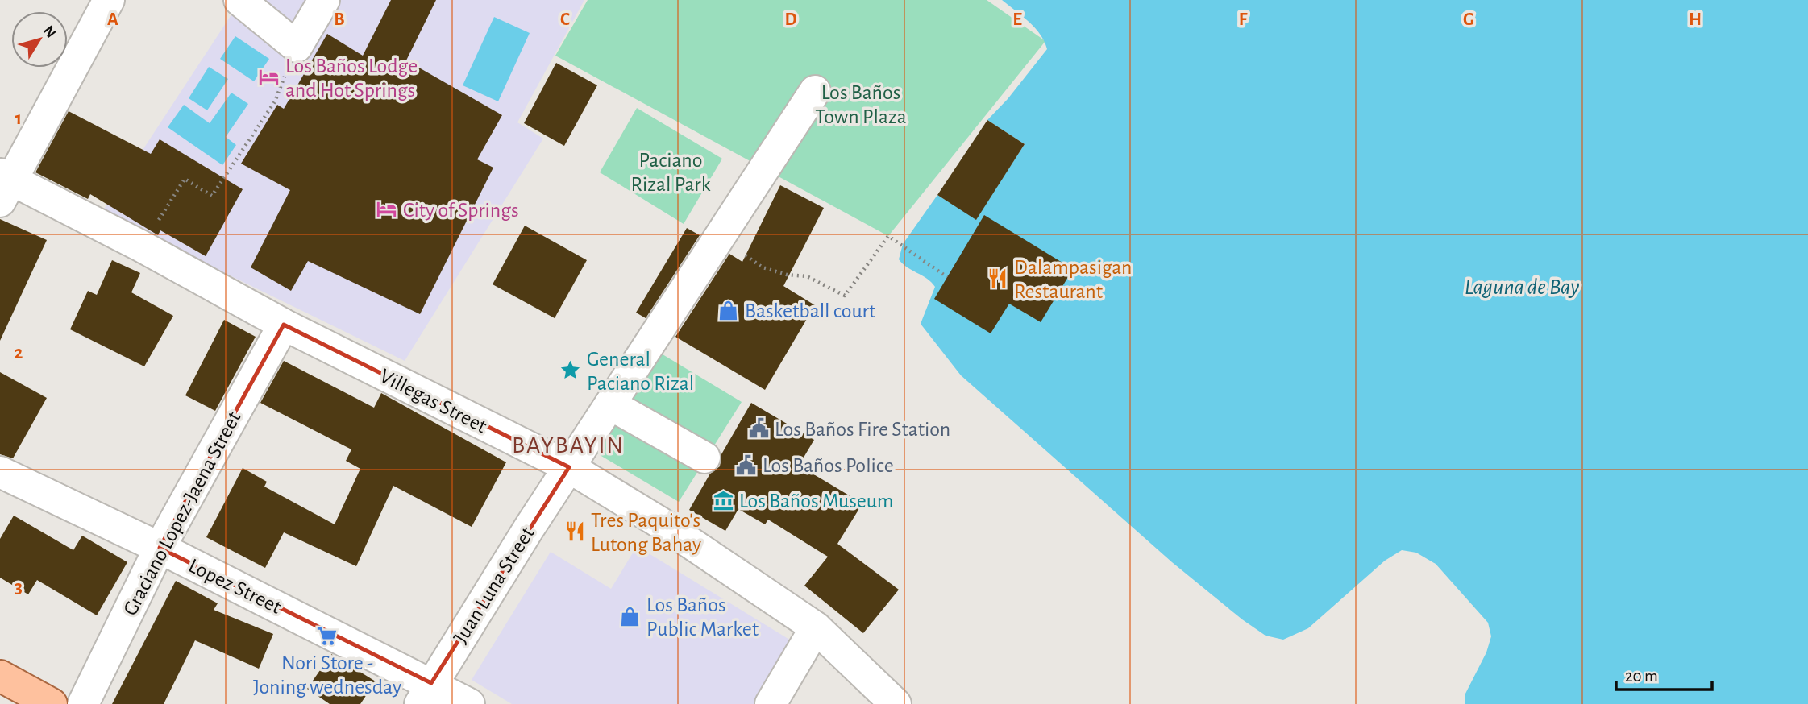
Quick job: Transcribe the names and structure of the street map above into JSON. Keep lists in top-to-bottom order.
{
  "streets": {
    "street": [
      "Villegas Street",
      "Graciano Lopez-Jaena Street",
      "Juan Luna Street",
      "Lopez Street"
    ]
  },
  "crossings": [
    ["Villegas Street", "Graciano Lopez-Jaena Street"],
    ["Villegas Street", "Juan Luna Street"],
    ["Graciano Lopez-Jaena Street", "Lopez Street"],
    ["Juan Luna Street", "Lopez Street"]
  ],
  "districts": ["BAYBAYIN"],
  "water": ["Laguna de Bay"],
  "parks": ["Los Baños Town Plaza", "Paciano Rizal Park"],
  "places": {
    "hotel": ["Los Baños Lodge and Hot Springs", "City of Springs"],
    "restaurant": ["Dalampasigan Restaurant", "Tres Paquito's Lutong Bahay"],
    "shop": ["Basketball court", "Los Baños Public Market"],
    "place": ["General Paciano Rizal"],
    "public building": ["Los Baños Fire Station", "Los Baños Police"],
    "museum": ["Los Baños Museum"],
    "supermarket": ["Nori Store - Joning wednesday"]
  },
  "scale_bar": "20 m",
  "north": "top right",
  "grid": {
    "columns": [
      "A",
      "B",
      "C",
      "D",
      "E",
      "F",
      "G",
      "H"
    ],
    "rows": ["1", "2", "3"]
  }
}
